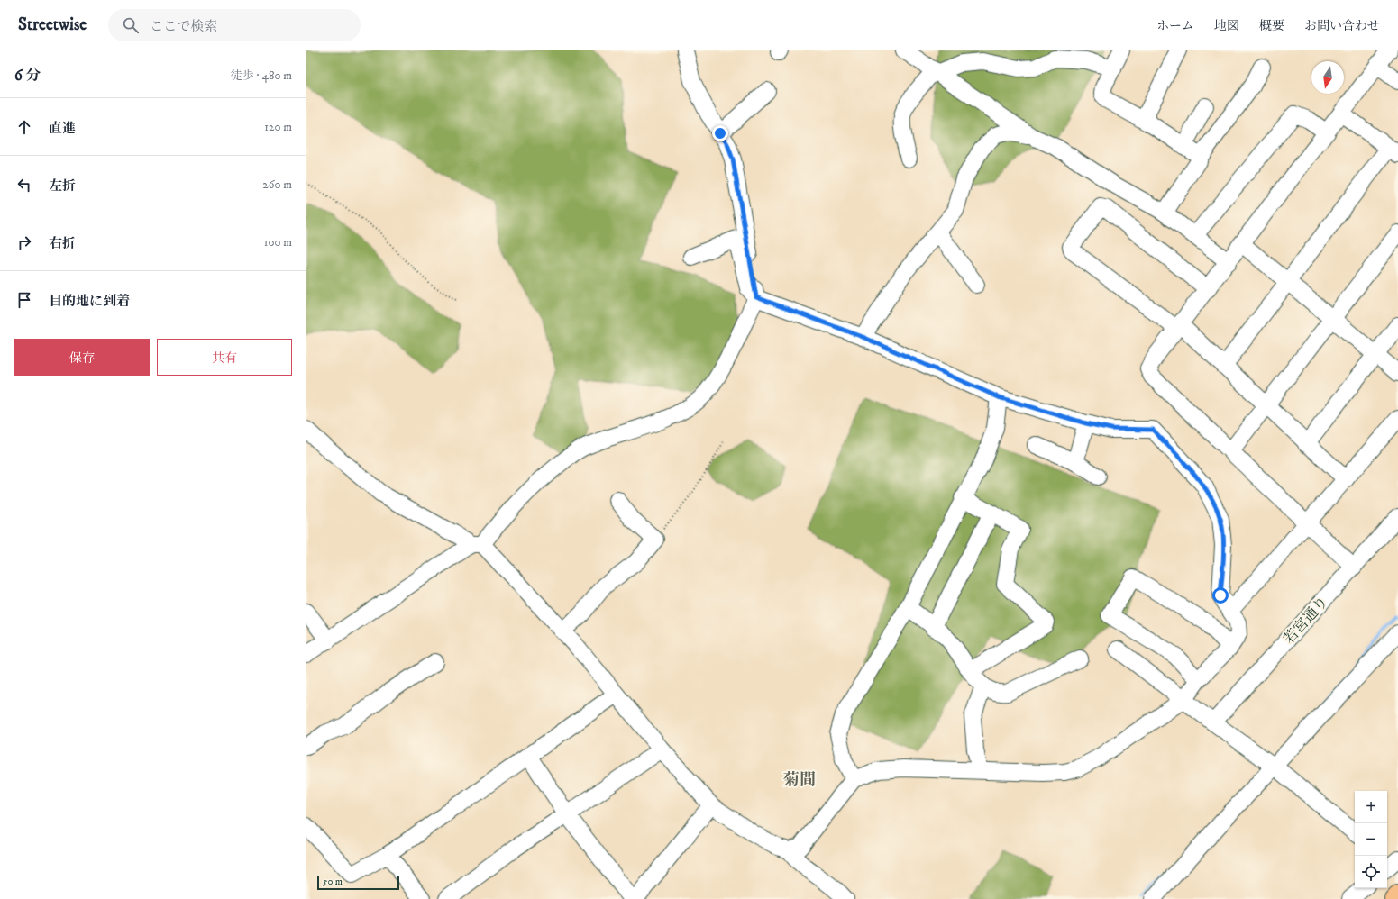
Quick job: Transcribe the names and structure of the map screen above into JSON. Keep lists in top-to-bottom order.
{
  "streets": {
    "street": ["若宮通り"]
  },
  "districts": ["菊間"],
  "scale_bar": "50 m",
  "north": "bottom",
  "page": {
    "header": "Streetwise",
    "search": "ここで検索",
    "nav": [
      "ホーム",
      "地図",
      "概要",
      "お問い合わせ"
    ],
    "heading": ["6 分", "徒歩 · 480 m"],
    "list": [
      ["直進", "120 m"],
      ["左折", "260 m"],
      ["右折", "100 m"],
      "目的地に到着"
    ],
    "buttons": ["保存", "共有"],
    "map_buttons": ["+", "−"],
    "scale": "50 m"
  }
}
